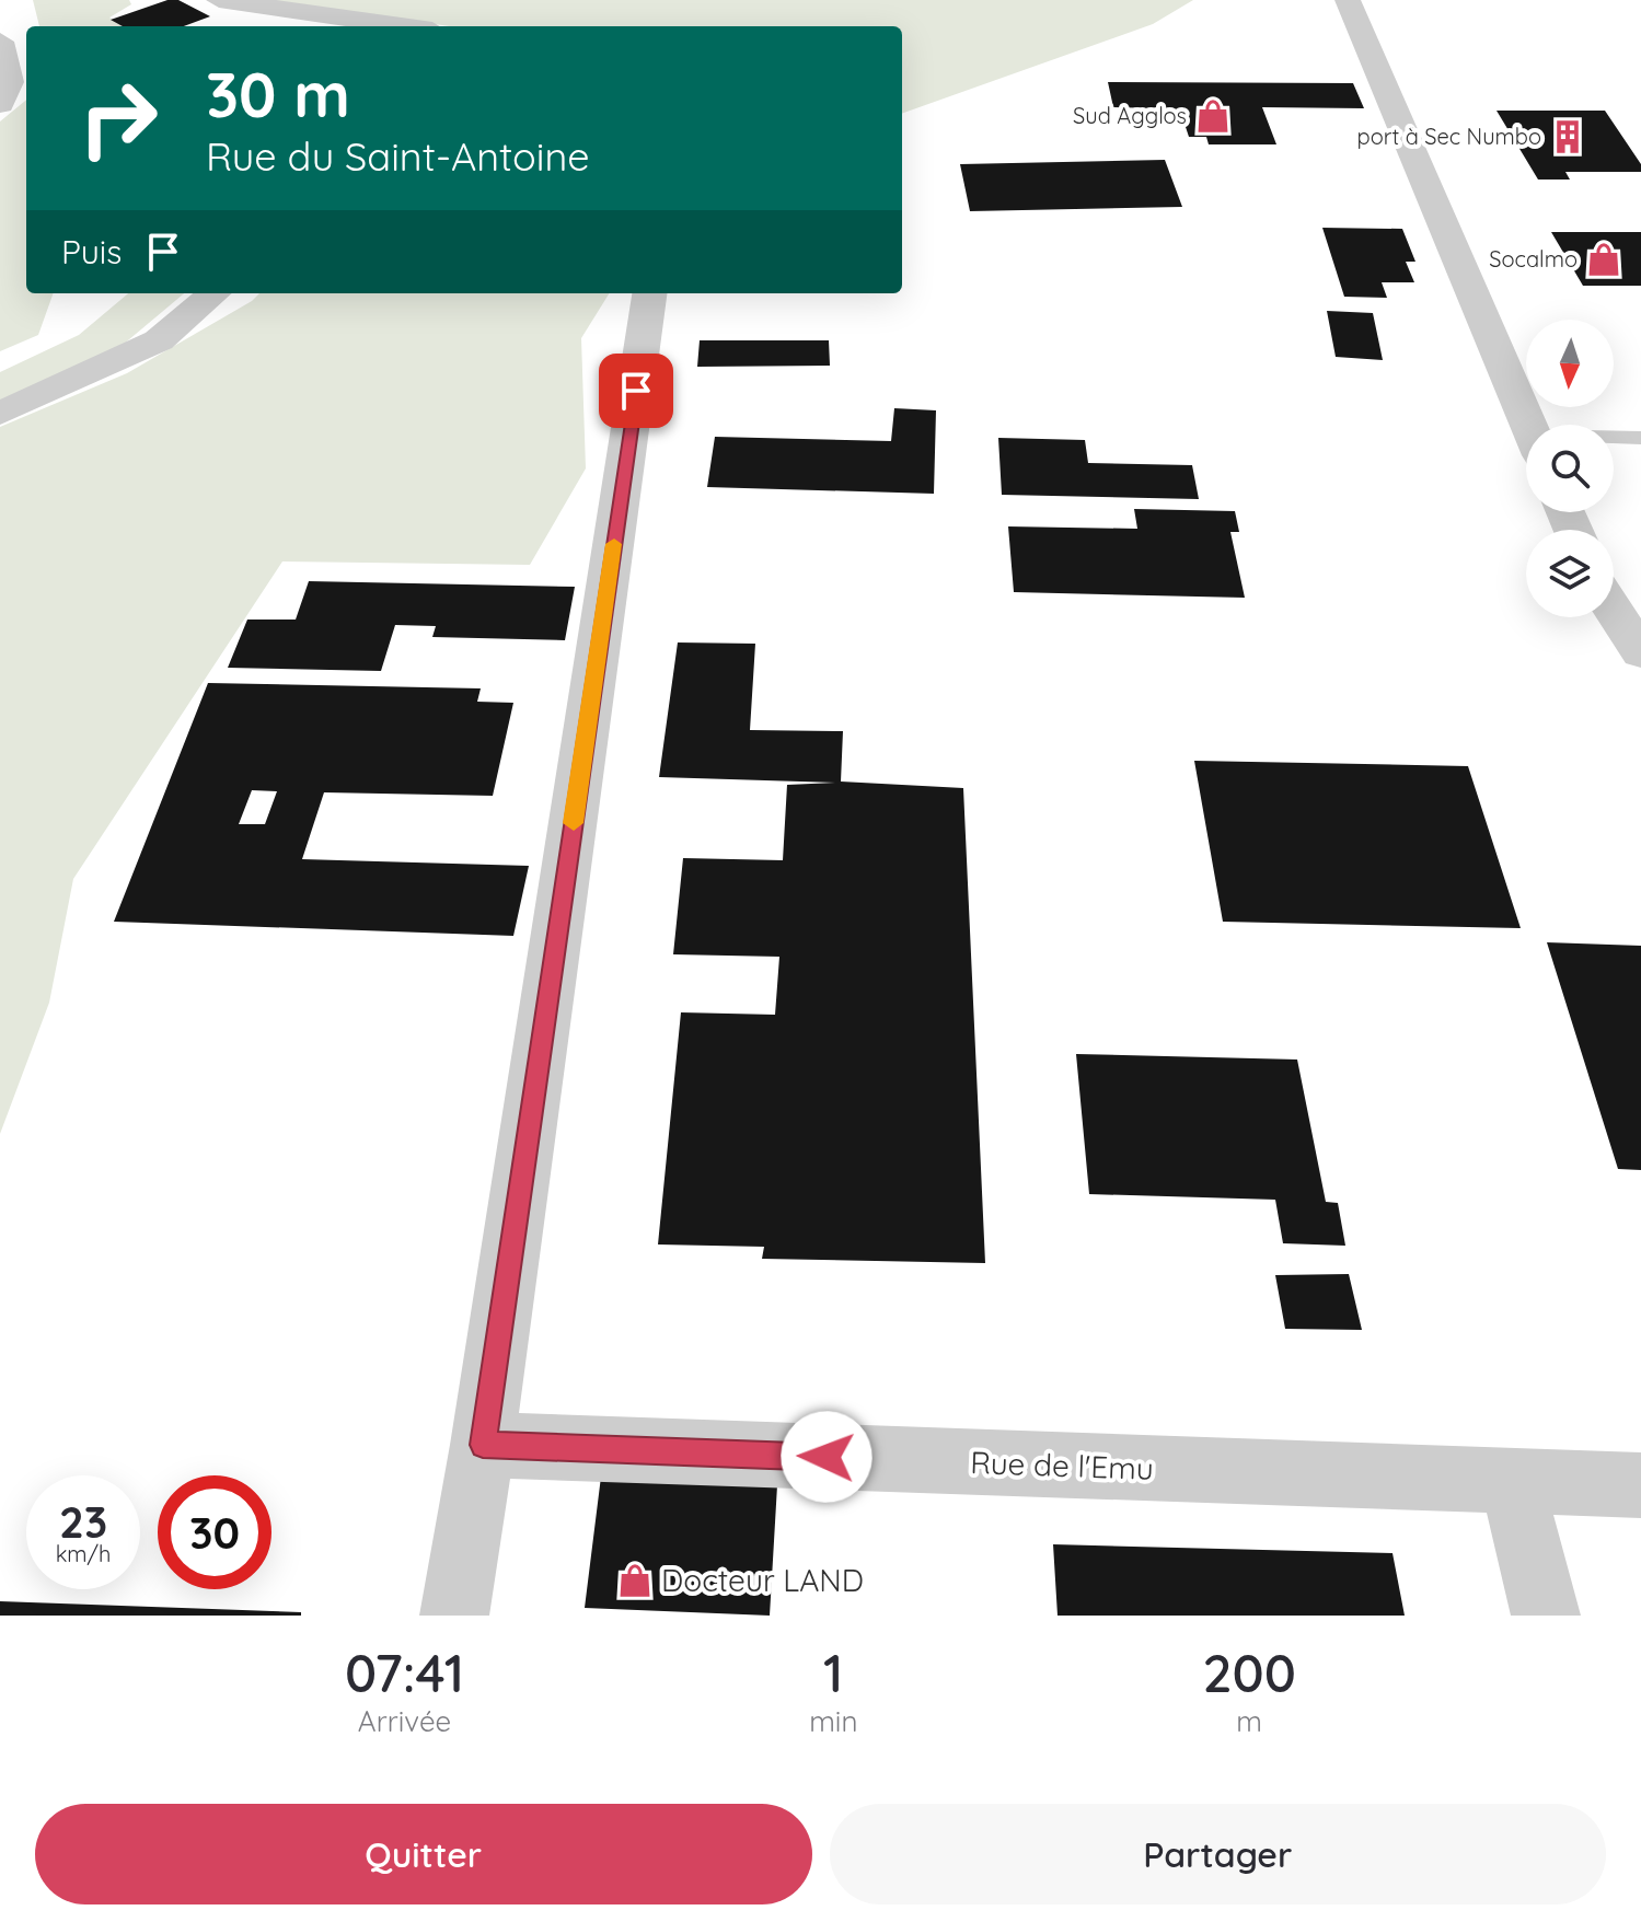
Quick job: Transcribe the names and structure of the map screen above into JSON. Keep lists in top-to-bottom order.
{
  "streets": {
    "street": ["Rue de l'Emu"]
  },
  "places": {
    "shop": ["Sud Agglos", "Socalmo", "Docteur LAND"],
    "building": ["port à Sec Numbo"]
  },
  "north": "bottom",
  "page": {
    "turn": ["30 m", "Rue du Saint-Antoine"],
    "then": "Puis",
    "speed": "23 km/h",
    "limit": "30",
    "eta": [
      "07:41",
      "Arrivée",
      "1",
      "min",
      "200",
      "m"
    ],
    "buttons": ["Quitter", "Partager"]
  }
}
